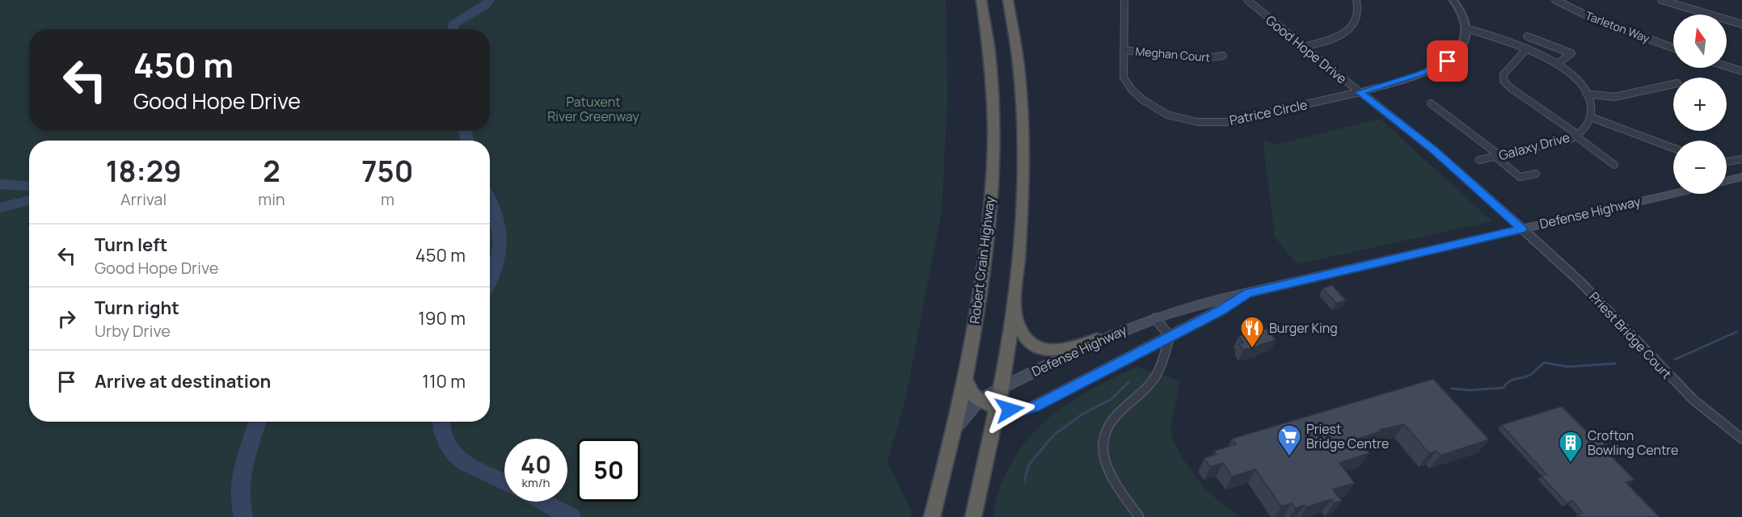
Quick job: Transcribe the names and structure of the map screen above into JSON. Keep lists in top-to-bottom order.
{
  "streets": {
    "highway": ["Robert Crain Highway"],
    "main road": ["Defense Highway"],
    "street": [
      "Tarleton Way",
      "Good Hope Drive",
      "Meghan Court",
      "Patrice Circle",
      "Galaxy Drive",
      "Priest Bridge Court"
    ]
  },
  "crossings": [
    ["Good Hope Drive", "Patrice Circle"],
    ["Good Hope Drive", "Defense Highway"],
    ["Good Hope Drive", "Priest Bridge Court"],
    ["Meghan Court", "Patrice Circle"],
    ["Defense Highway", "Robert Crain Highway"],
    ["Defense Highway", "Priest Bridge Court"]
  ],
  "parks": ["Patuxent River Greenway"],
  "places": {
    "restaurant": ["Burger King"],
    "supermarket": ["Priest Bridge Centre"],
    "building": ["Crofton Bowling Centre"]
  },
  "north": "top",
  "page": {
    "map_buttons": ["+", "−"],
    "turn": ["450 m", "Good Hope Drive"],
    "eta": [
      "18:29",
      "Arrival",
      "2",
      "min",
      "750",
      "m"
    ],
    "list": [
      {
        "name": "Turn left",
        "note": "Good Hope Drive",
        "value": "450 m"
      },
      {
        "name": "Turn right",
        "note": "Urby Drive",
        "value": "190 m"
      },
      {
        "name": "Arrive at destination",
        "value": "110 m"
      }
    ],
    "speed": "40 km/h",
    "limit": "50"
  }
}
